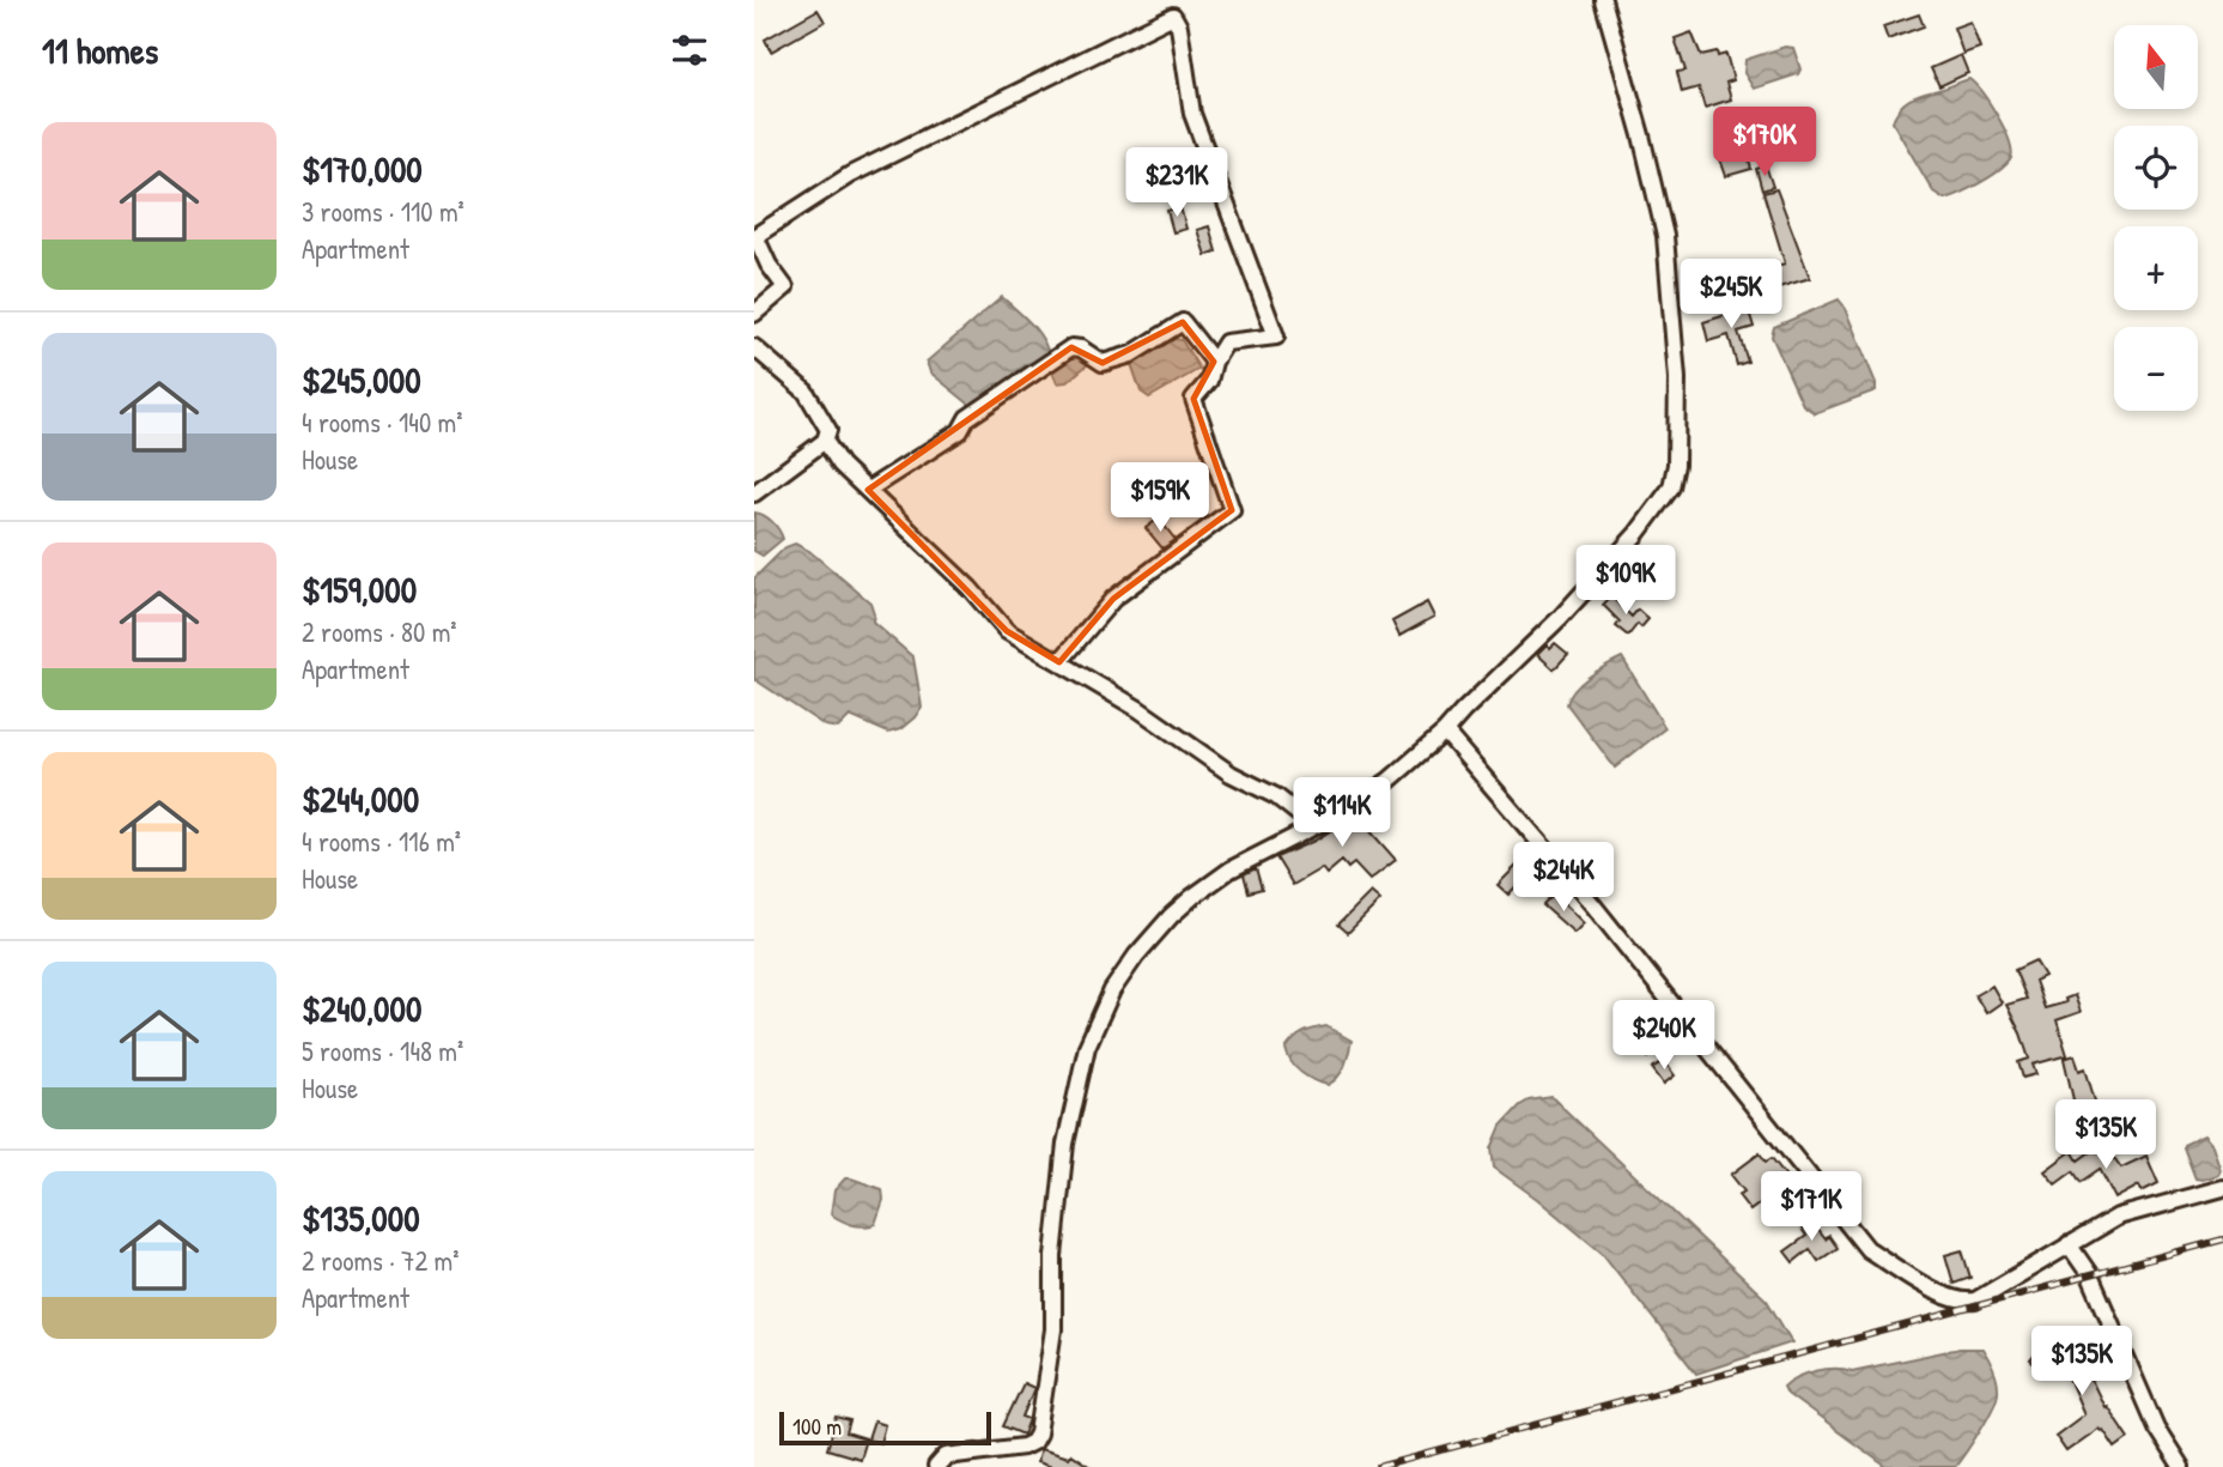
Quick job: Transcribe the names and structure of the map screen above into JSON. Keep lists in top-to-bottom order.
{
  "scale_bar": "100 m",
  "north": "top",
  "page": {
    "heading": "11 homes",
    "map_buttons": ["+", "−"],
    "list": [
      {
        "name": "$170,000",
        "note": "3 rooms · 110 m² · Apartment"
      },
      {
        "name": "$245,000",
        "note": "4 rooms · 140 m² · House"
      },
      {
        "name": "$159,000",
        "note": "2 rooms · 80 m² · Apartment"
      },
      {
        "name": "$244,000",
        "note": "4 rooms · 116 m² · House"
      },
      {
        "name": "$240,000",
        "note": "5 rooms · 148 m² · House"
      },
      {
        "name": "$135,000",
        "note": "2 rooms · 72 m² · Apartment"
      }
    ],
    "price": [
      "$170K",
      "$231K",
      "$245K",
      "$159K",
      "$109K",
      "$114K",
      "$244K",
      "$240K",
      "$135K",
      "$171K",
      "$135K"
    ],
    "scale": "100 m"
  }
}
